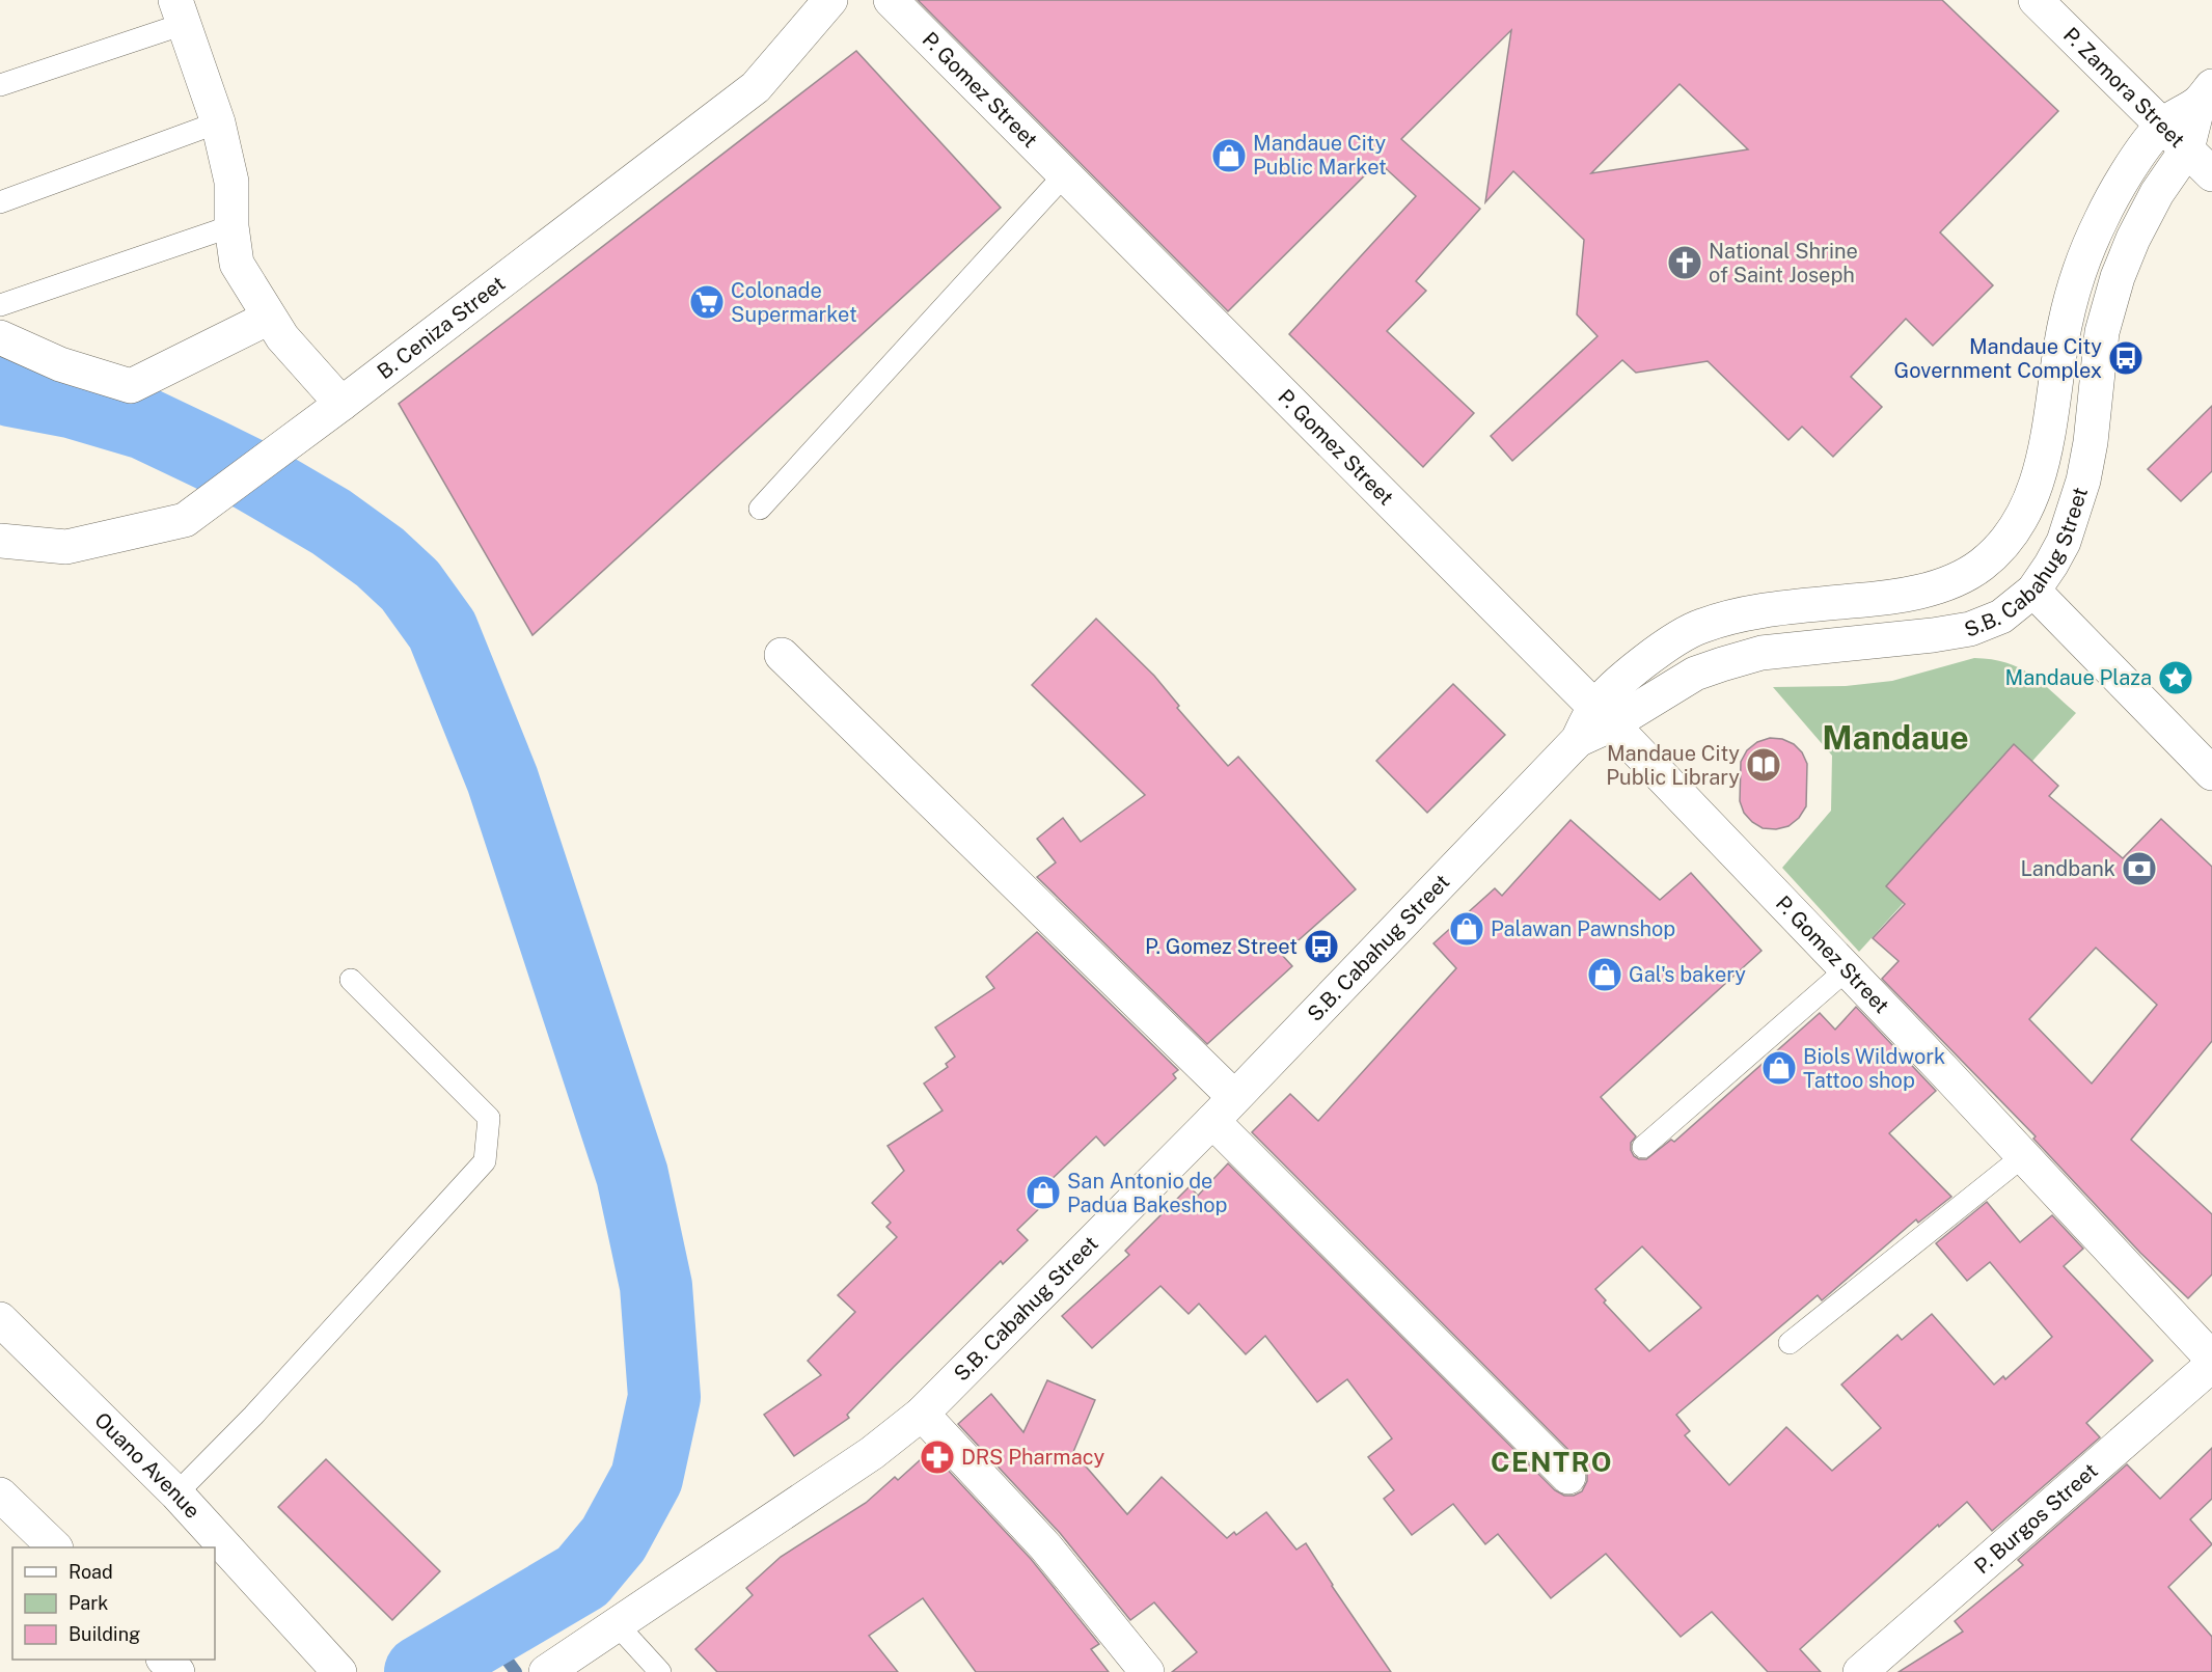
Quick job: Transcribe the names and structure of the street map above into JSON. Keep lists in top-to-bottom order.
{
  "streets": {
    "main road": [
      "P. Zamora Street",
      "P. Gomez Street",
      "B. Ceniza Street",
      "S.B. Cabahug Street",
      "Ouano Avenue",
      "P. Burgos Street"
    ]
  },
  "crossings": [
    ["P. Zamora Street", "S.B. Cabahug Street"],
    ["P. Gomez Street", "S.B. Cabahug Street"]
  ],
  "districts": ["Mandaue", "CENTRO"],
  "places": {
    "shop": [
      "Mandaue City Public Market",
      "Palawan Pawnshop",
      "Gal's bakery",
      "Biols Wildwork Tattoo shop",
      "San Antonio de Padua Bakeshop"
    ],
    "church": ["National Shrine of Saint Joseph"],
    "supermarket": ["Colonade Supermarket"],
    "bus stop": ["Mandaue City Government Complex", "P. Gomez Street"],
    "place": ["Mandaue Plaza"],
    "library": ["Mandaue City Public Library"],
    "bank": ["Landbank"],
    "pharmacy": ["DRS Pharmacy"]
  },
  "legend": ["Road", "Park", "Building"]
}
